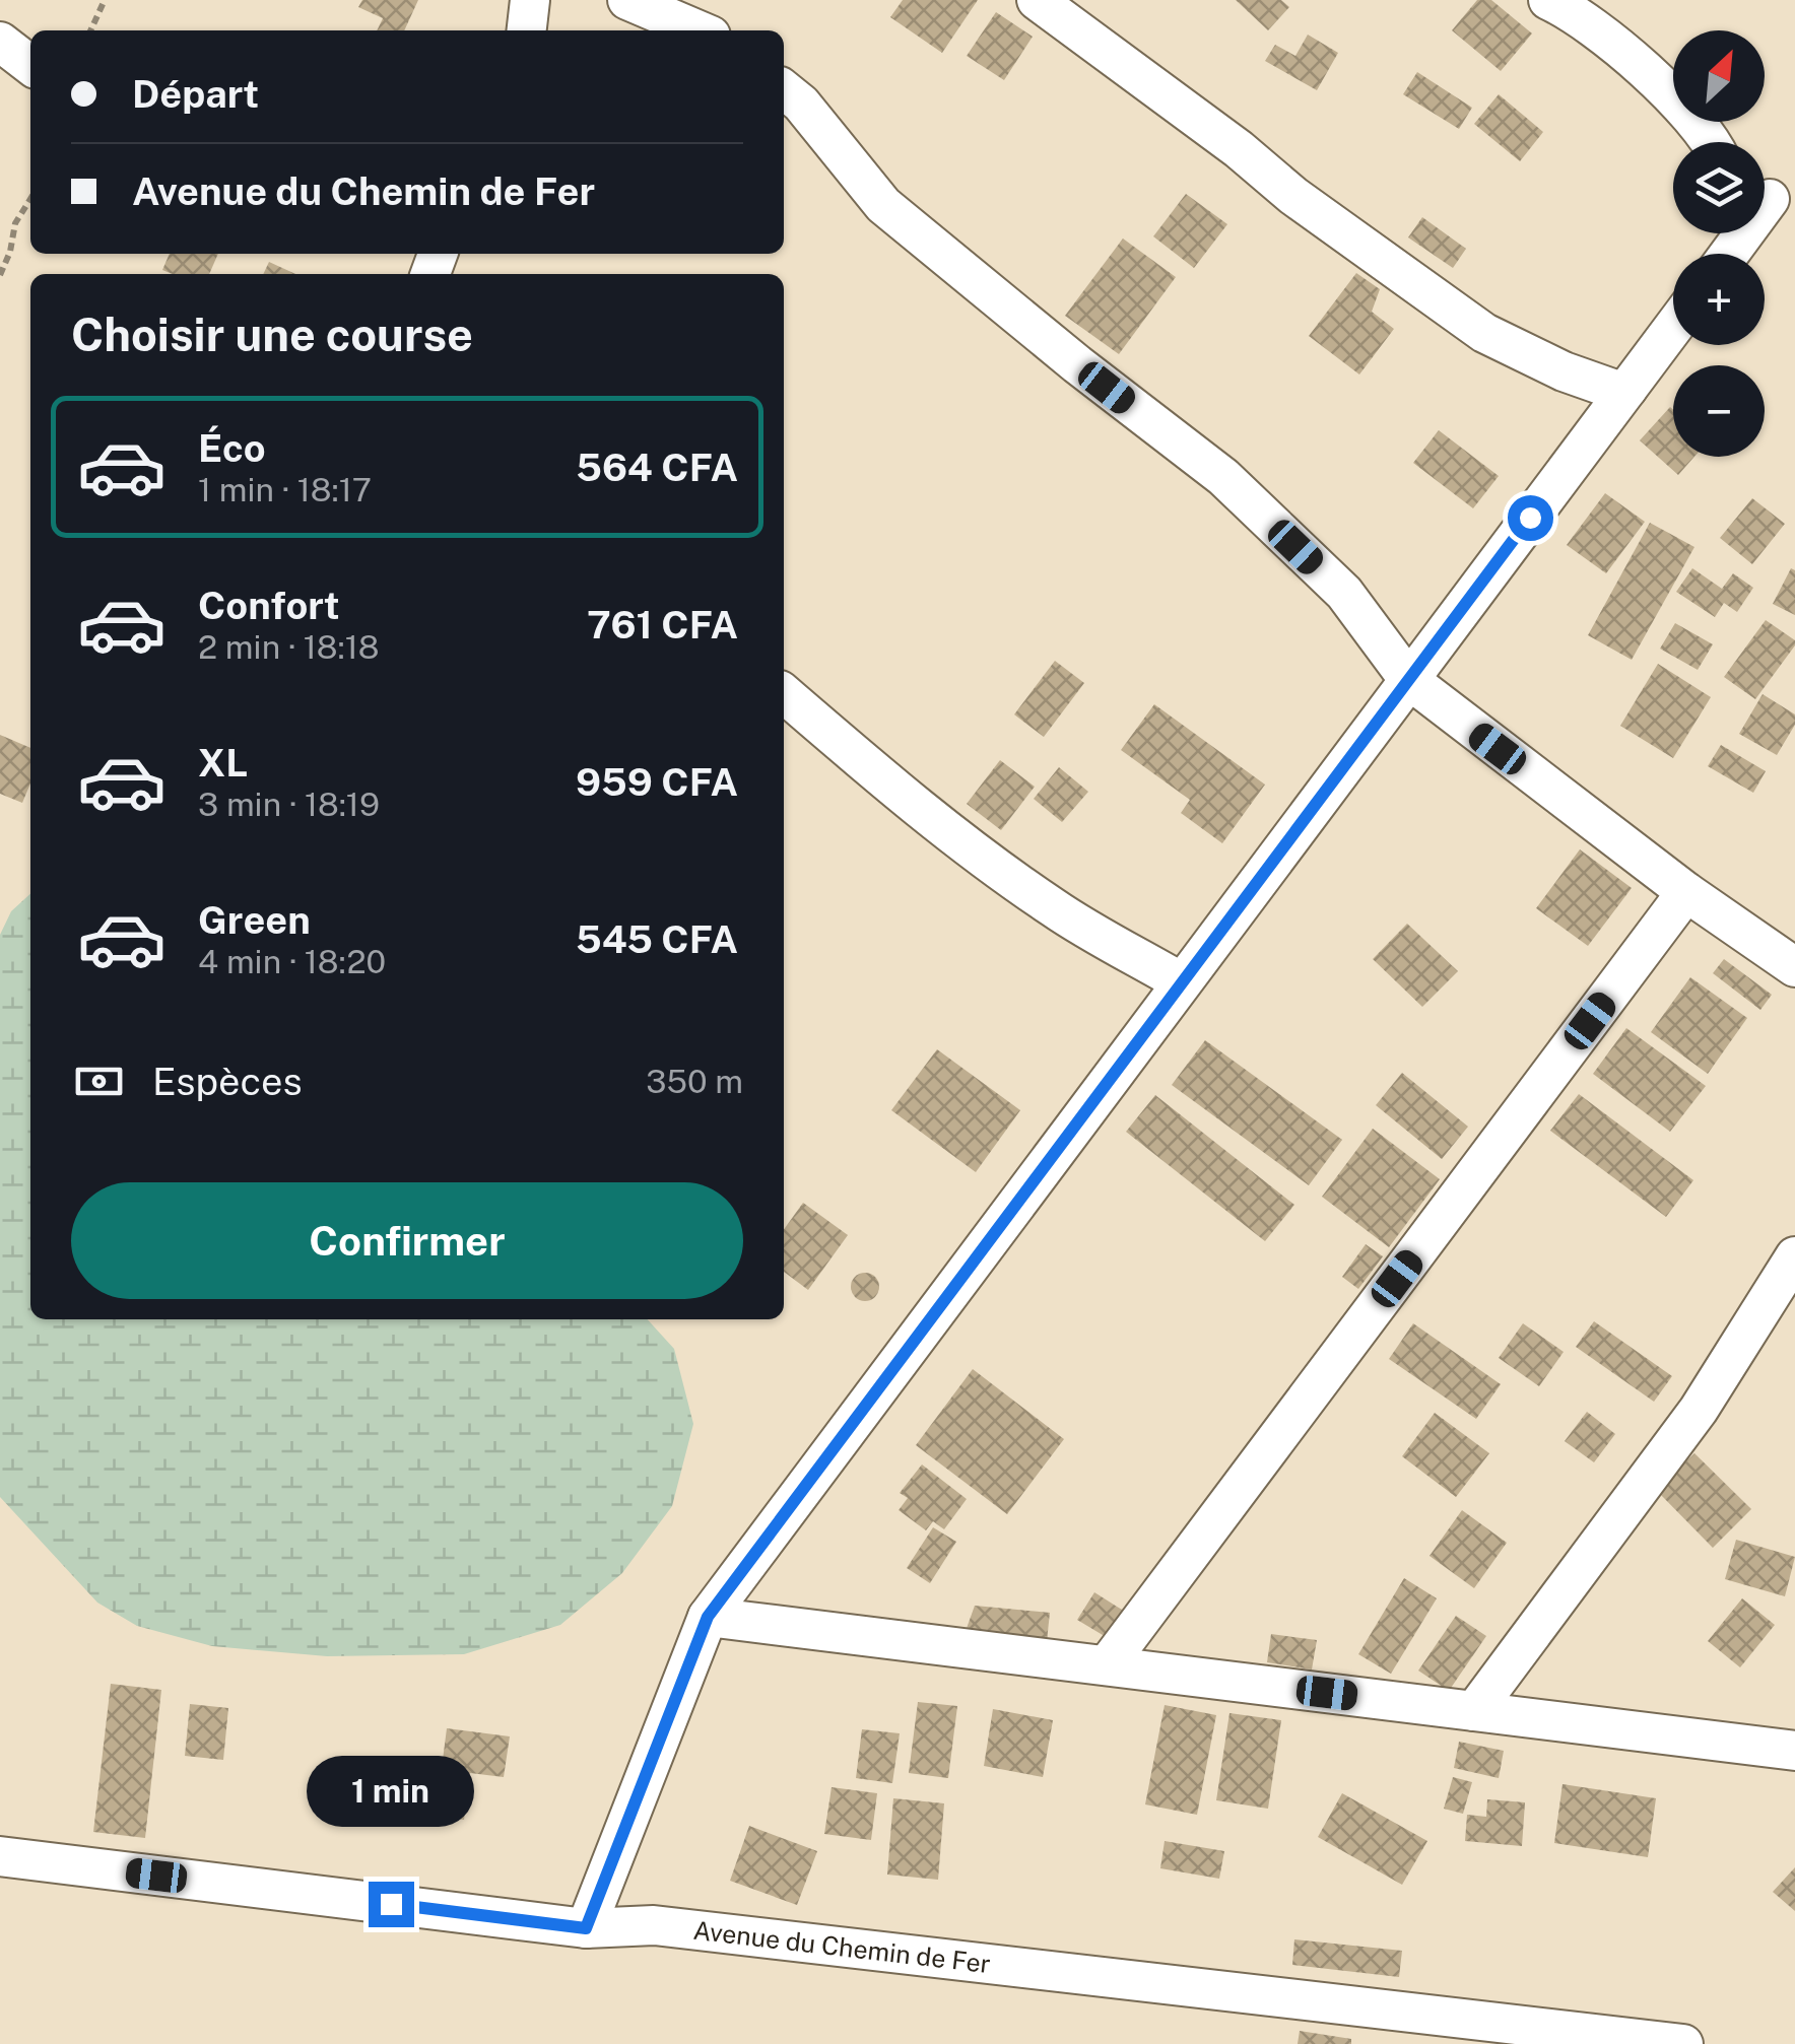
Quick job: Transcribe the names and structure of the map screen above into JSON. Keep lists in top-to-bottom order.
{
  "streets": {
    "street": ["Avenue du Chemin de Fer"]
  },
  "north": "top right",
  "page": {
    "map_buttons": ["+", "−"],
    "banner": ["Départ", "Avenue du Chemin de Fer"],
    "heading": "Choisir une course",
    "list": [
      {
        "name": "Éco",
        "note": "1 min · 18:17",
        "value": "564 CFA"
      },
      {
        "name": "Confort",
        "note": "2 min · 18:18",
        "value": "761 CFA"
      },
      {
        "name": "XL",
        "note": "3 min · 18:19",
        "value": "959 CFA"
      },
      {
        "name": "Green",
        "note": "4 min · 18:20",
        "value": "545 CFA"
      }
    ],
    "pay": ["Espèces", "350 m"],
    "buttons": "Confirmer",
    "bubble": "1 min"
  }
}
